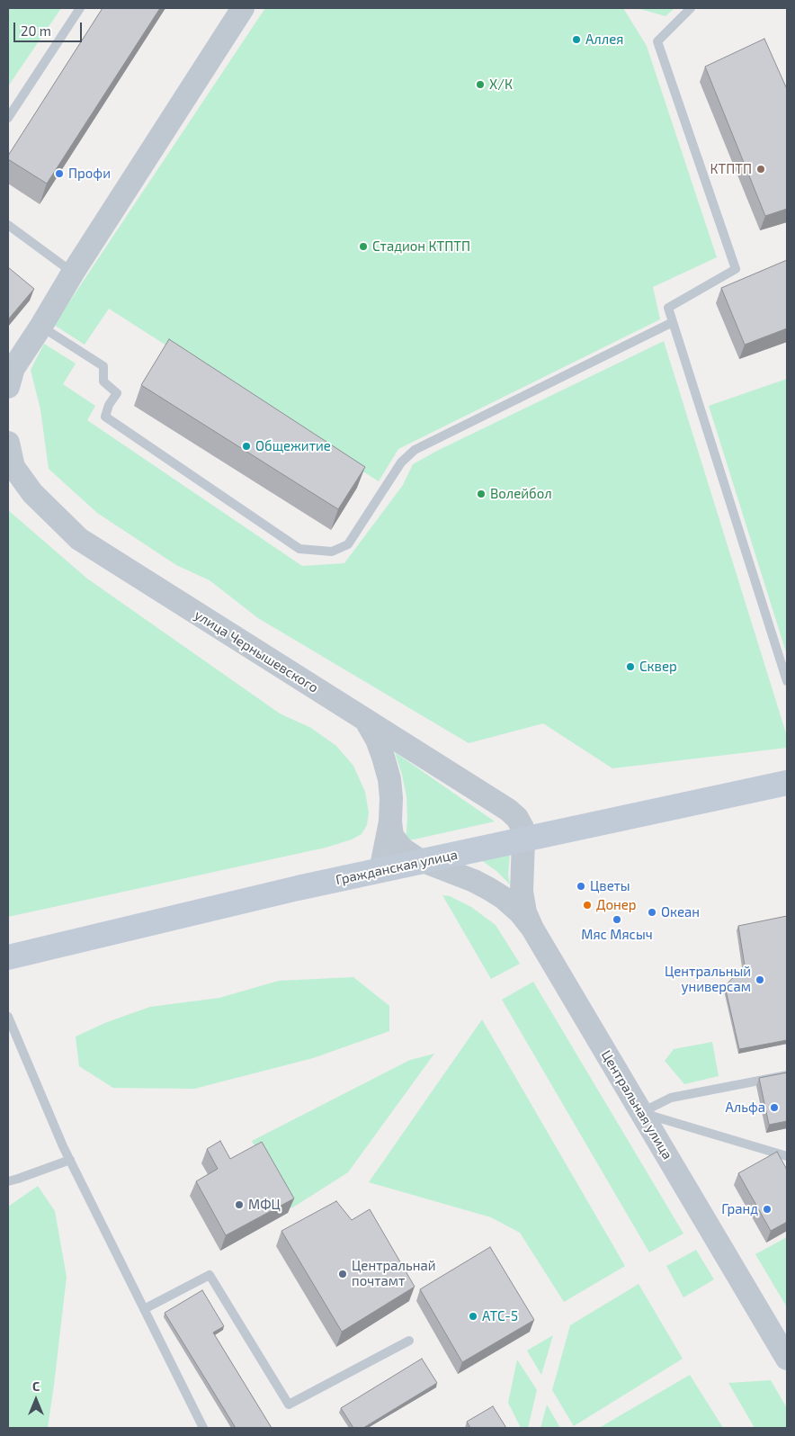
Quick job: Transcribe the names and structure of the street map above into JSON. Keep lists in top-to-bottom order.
{
  "streets": {
    "main road": ["Гражданская улица"],
    "street": ["улица Чернышевского", "Центральная улица"]
  },
  "crossings": [
    ["улица Чернышевского", "Гражданская улица"],
    ["улица Чернышевского", "Центральная улица"],
    ["Гражданская улица", "Центральная улица"]
  ],
  "places": [
    "Аллея",
    "Х/К",
    "КТПТП",
    "Профи",
    "Стадион КТПТП",
    "Общежитие",
    "Волейбол",
    "Сквер",
    "Цветы",
    "Донер",
    "Океан",
    "Мяс Мясыч",
    "Центральный универсам",
    "Альфа",
    "МФЦ",
    "Гранд",
    "Центральнай почтамт",
    "АТС-5"
  ],
  "scale_bar": "20 m",
  "north": "top"
}
